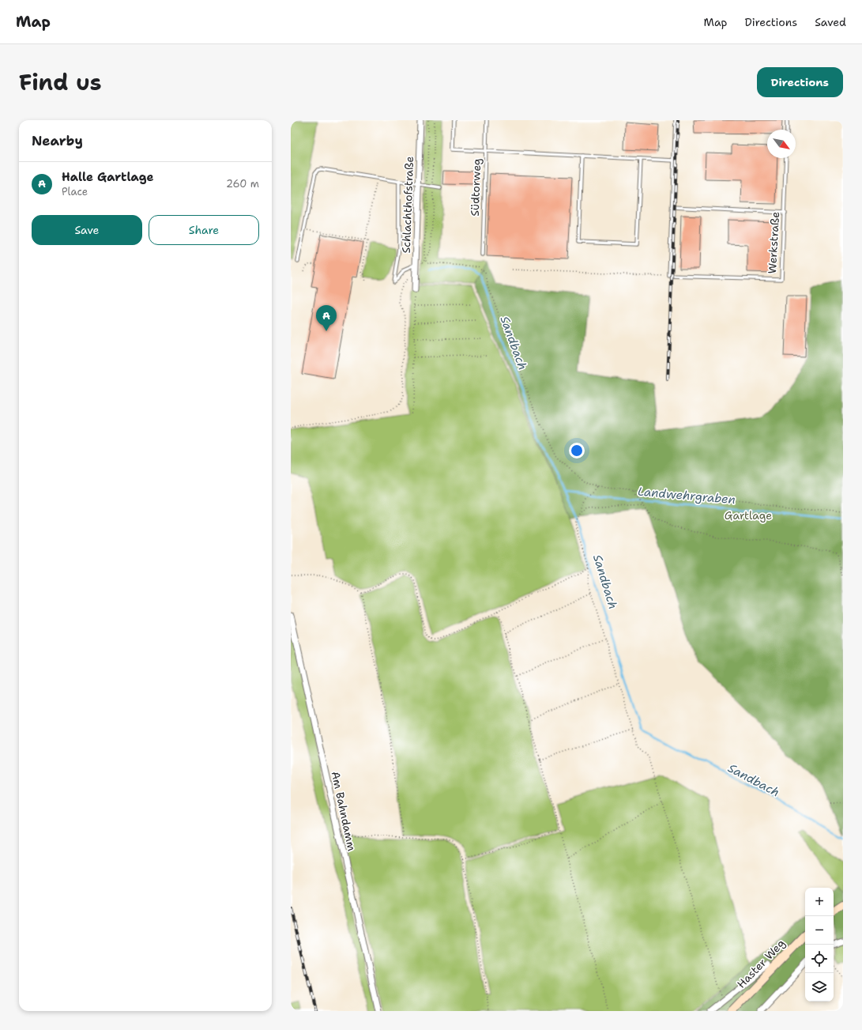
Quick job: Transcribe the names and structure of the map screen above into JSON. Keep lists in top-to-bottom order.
{
  "streets": {
    "street": ["Schlachthofstraße", "Am Bahndamm", "Haster Weg"],
    "lane": ["Südtorweg", "Werkstraße"]
  },
  "water": ["Sandbach", "Landwehrgraben"],
  "parks": ["Gartlage"],
  "north": "bottom right",
  "page": {
    "header": "Map",
    "nav": ["Map", "Directions", "Saved"],
    "title": "Find us",
    "buttons": [
      "Directions",
      ["Save", "Share"]
    ],
    "heading": "Nearby",
    "list": [
      {
        "mark": "A",
        "name": "Halle Gartlage",
        "note": "Place",
        "value": "260 m"
      }
    ],
    "pins": "A",
    "map_buttons": ["+", "−"]
  }
}
